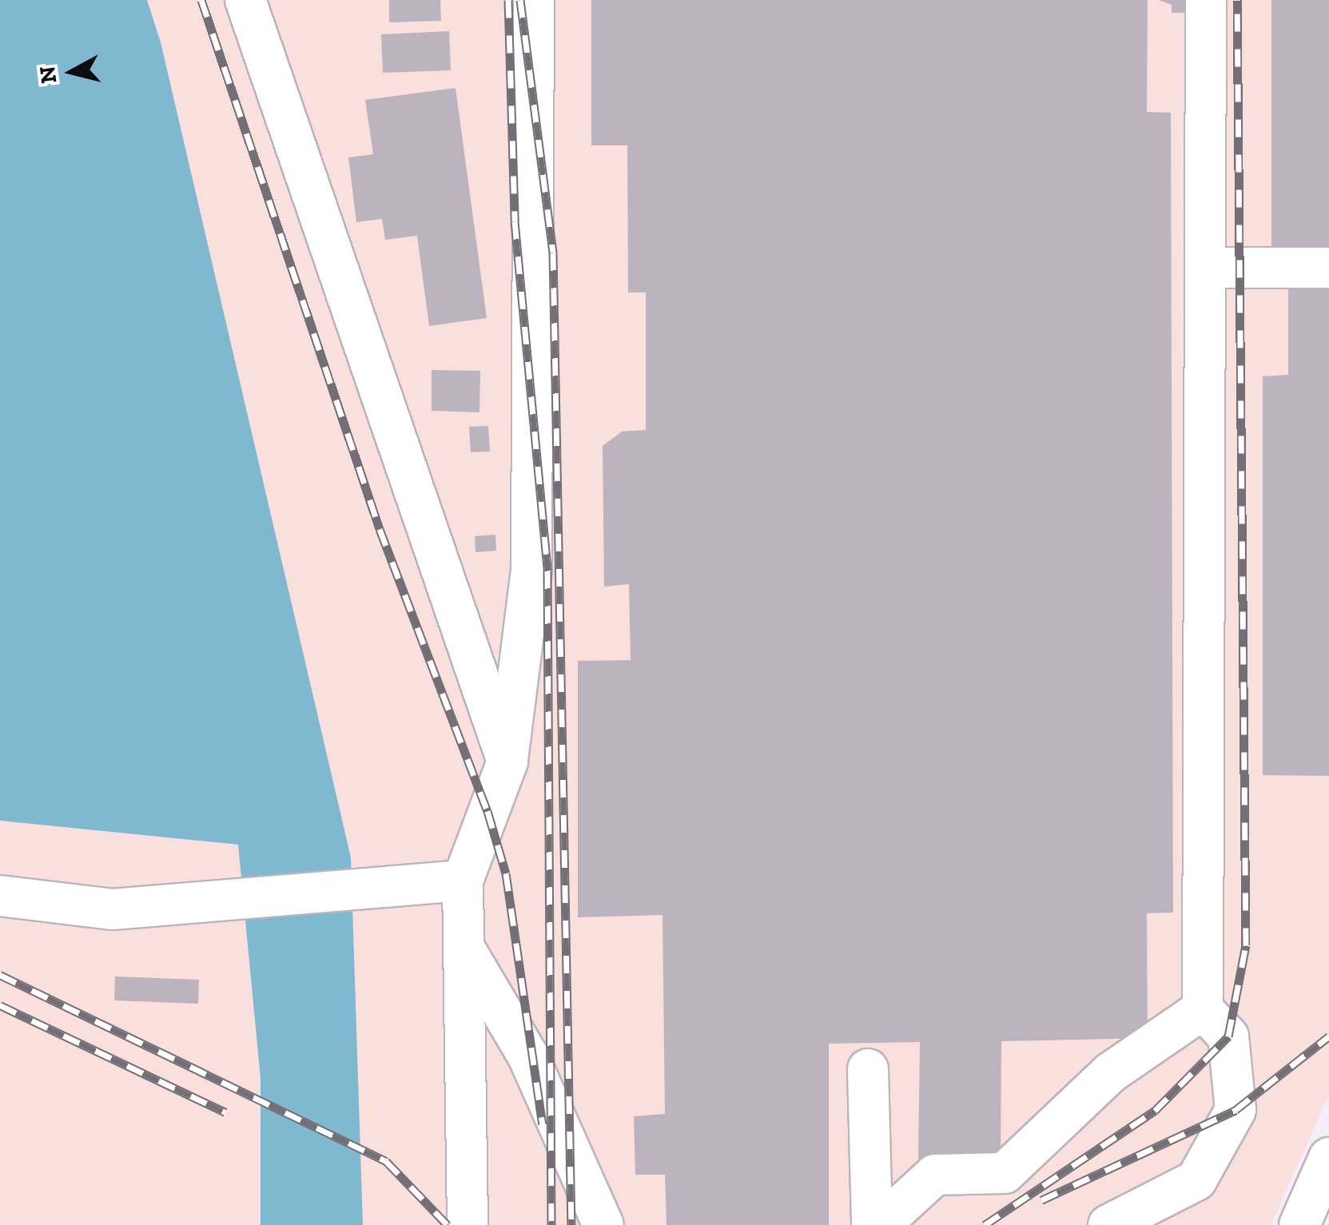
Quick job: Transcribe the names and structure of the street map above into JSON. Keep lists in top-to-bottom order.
{
  "north": "left"
}
